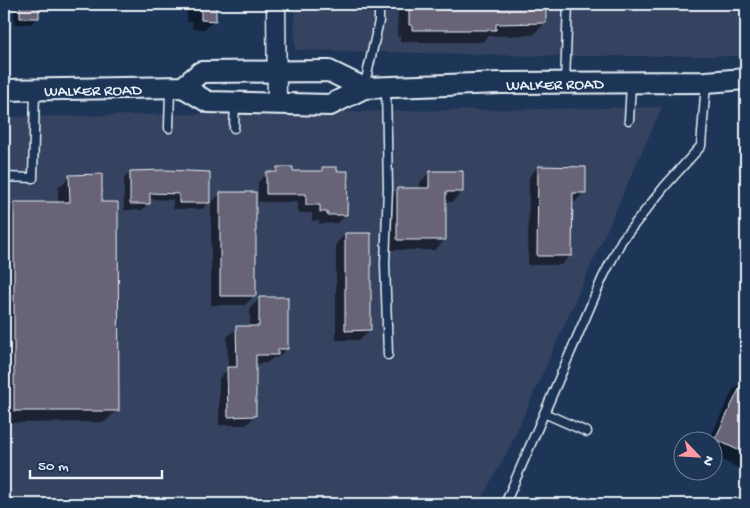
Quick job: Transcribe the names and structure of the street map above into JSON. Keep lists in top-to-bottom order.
{
  "streets": {
    "main road": ["WALKER ROAD"]
  },
  "scale_bar": "50 m",
  "north": "bottom right"
}
